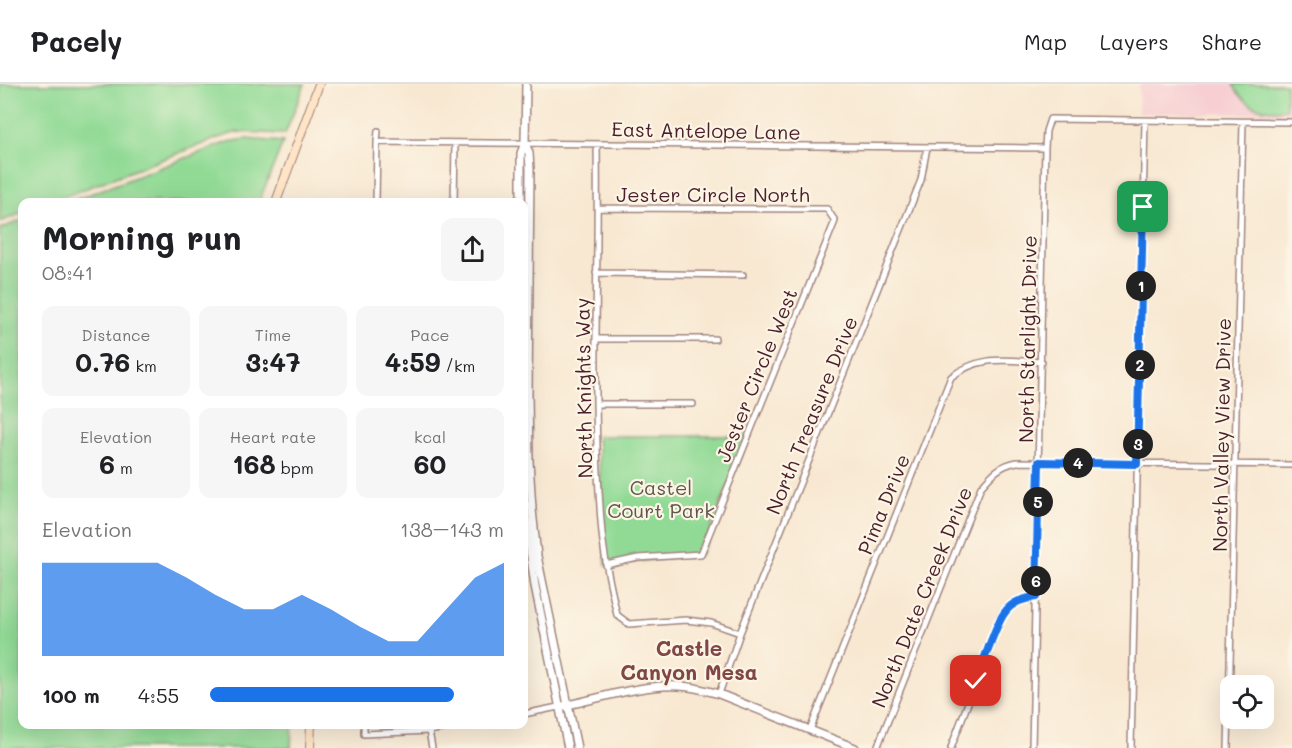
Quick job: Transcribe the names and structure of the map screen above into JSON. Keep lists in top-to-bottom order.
{
  "streets": {
    "street": [
      "East Antelope Lane",
      "Jester Circle North",
      "North Starlight Drive",
      "Jester Circle West",
      "North Knights Way",
      "North Treasure Drive",
      "North Valley View Drive",
      "Pima Drive",
      "North Date Creek Drive"
    ]
  },
  "crossings": [
    ["East Antelope Lane", "North Starlight Drive"],
    ["East Antelope Lane", "North Knights Way"],
    ["East Antelope Lane", "North Treasure Drive"],
    ["Jester Circle North", "Jester Circle West"],
    ["Jester Circle North", "North Knights Way"],
    ["North Starlight Drive", "Pima Drive"],
    ["North Starlight Drive", "North Date Creek Drive"],
    ["Jester Circle West", "North Knights Way"],
    ["North Knights Way", "North Treasure Drive"],
    ["North Valley View Drive", "North Date Creek Drive"]
  ],
  "districts": ["Castle Canyon Mesa"],
  "parks": ["Castel Court Park"],
  "page": {
    "header": "Pacely",
    "nav": ["Map", "Layers", "Share"],
    "heading": ["Morning run", "08:41"],
    "pins": [
      "1",
      "2",
      "3",
      "4",
      "5",
      "6"
    ],
    "stats": [
      ["Distance", "0.76 km"],
      ["Time", "3:47"],
      ["Pace", "4:59 /km"],
      ["Elevation", "6 m"],
      ["Heart rate", "168 bpm"],
      ["kcal", "60"]
    ],
    "chart": ["Elevation", "138–143 m"],
    "list": [
      {
        "name": "100 m",
        "note": "4:55"
      }
    ]
  }
}
